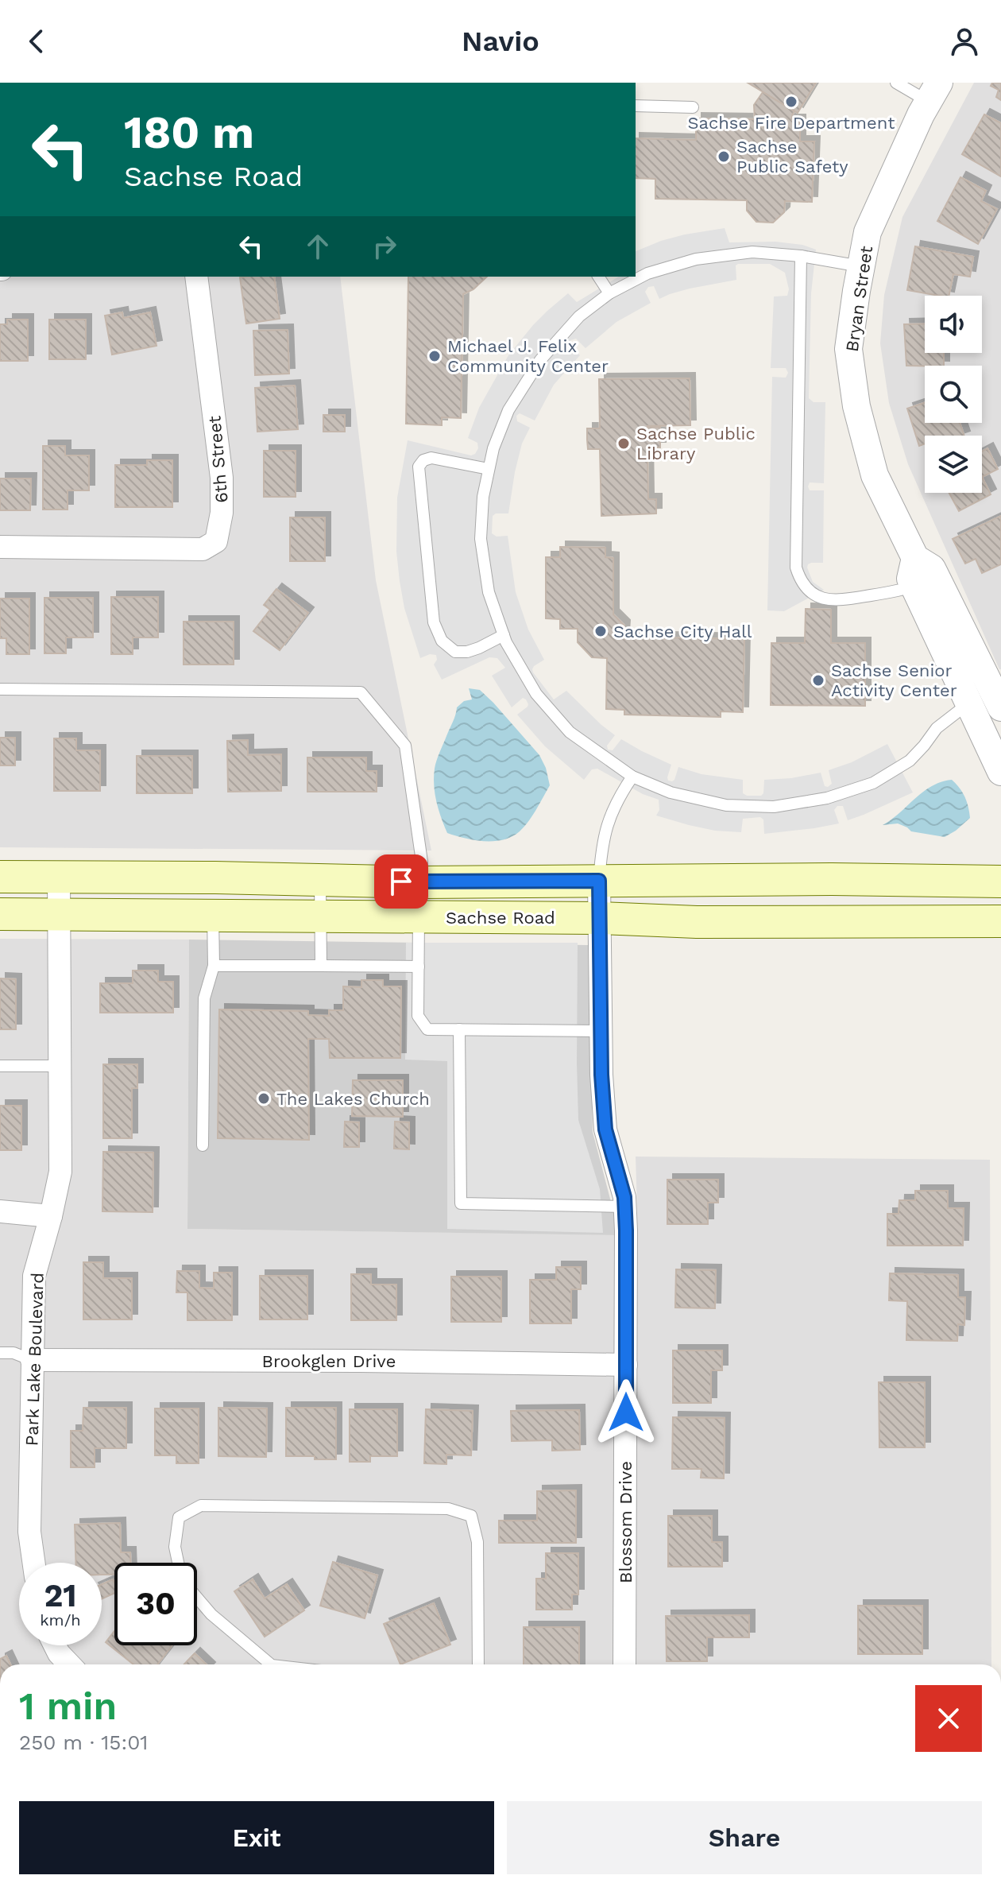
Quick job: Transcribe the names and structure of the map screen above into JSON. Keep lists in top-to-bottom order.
{
  "streets": {
    "main road": ["Sachse Road"],
    "street": [
      "Bryan Street",
      "6th Street",
      "Park Lake Boulevard",
      "Brookglen Drive",
      "Blossom Drive"
    ]
  },
  "crossings": [
    ["Sachse Road", "Park Lake Boulevard"],
    ["Sachse Road", "Blossom Drive"],
    ["Park Lake Boulevard", "Brookglen Drive"],
    ["Brookglen Drive", "Blossom Drive"]
  ],
  "places": [
    "Sachse Fire Department",
    "Sachse Public Safety",
    "Michael J. Felix Community Center",
    "Sachse Public Library",
    "Sachse City Hall",
    "Sachse Senior Activity Center",
    "The Lakes Church"
  ],
  "page": {
    "header": "Navio",
    "turn": ["180 m", "Sachse Road"],
    "speed": "21 km/h",
    "limit": "30",
    "heading": ["1 min", "250 m · 15:01"],
    "buttons": ["Exit", "Share"]
  }
}
